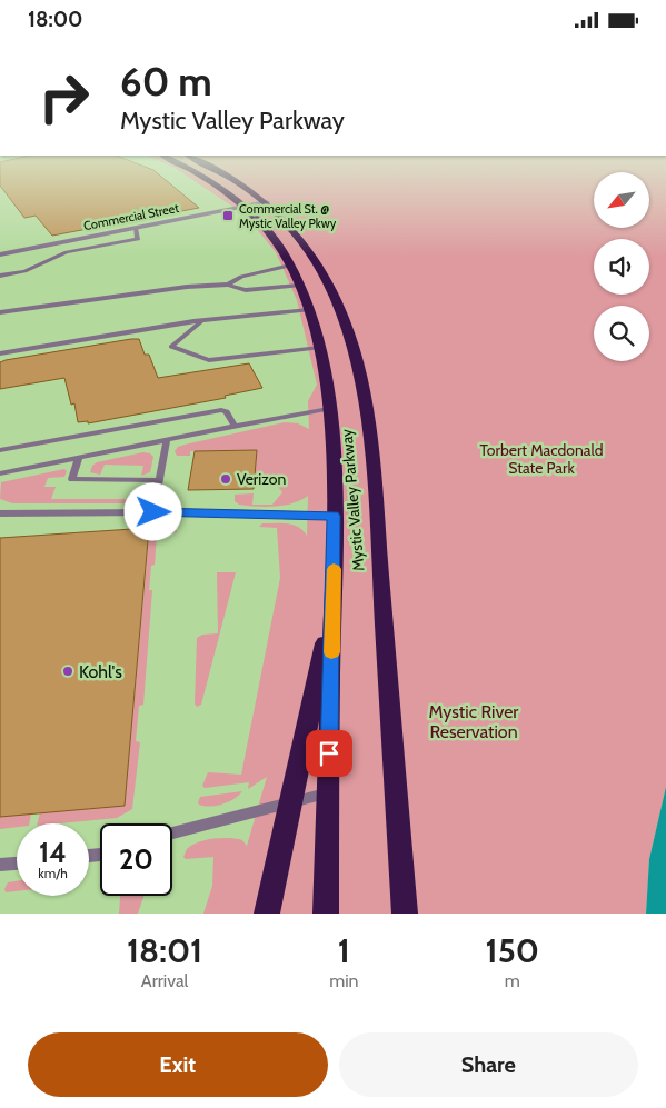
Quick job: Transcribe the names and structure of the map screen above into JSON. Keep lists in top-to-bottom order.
{
  "streets": {
    "highway": ["Mystic Valley Parkway"],
    "street": ["Commercial Street"]
  },
  "crossings": [
    ["Commercial Street", "Mystic Valley Parkway"]
  ],
  "parks": ["Torbert Macdonald State Park", "Mystic River Reservation"],
  "places": {
    "transit": ["Commercial St. @ Mystic Valley Pkwy"],
    "other": ["Verizon", "Kohl's"]
  },
  "north": "bottom left",
  "page": {
    "status": "18:00",
    "turn": ["60 m", "Mystic Valley Parkway"],
    "speed": "14 km/h",
    "limit": "20",
    "eta": [
      "18:01",
      "Arrival",
      "1",
      "min",
      "150",
      "m"
    ],
    "buttons": ["Exit", "Share"]
  }
}
